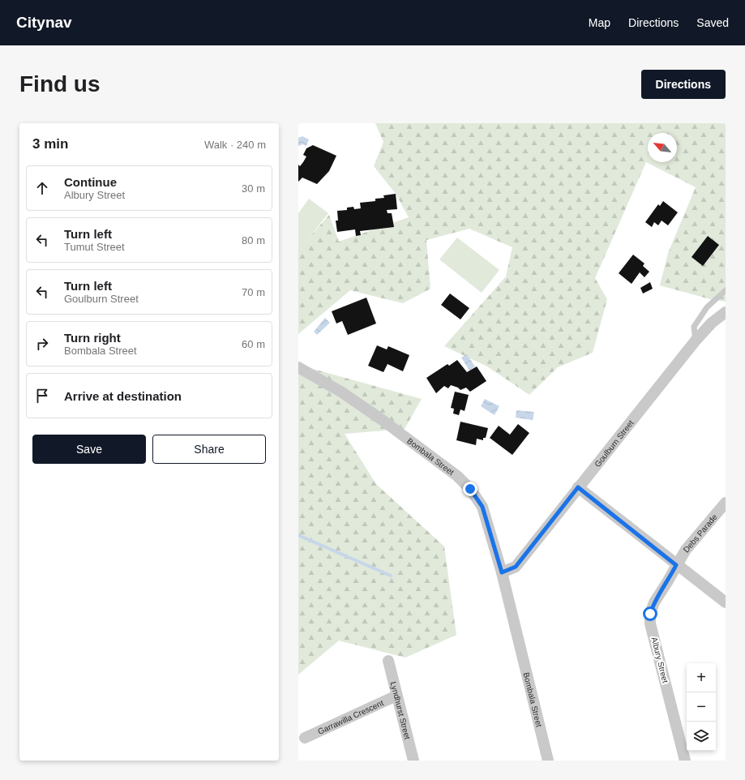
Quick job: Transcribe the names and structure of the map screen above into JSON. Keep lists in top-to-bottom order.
{
  "streets": {
    "street": [
      "Goulburn Street",
      "Bombala Street",
      "Debs Parade",
      "Albury Street",
      "Lyndhurst Street",
      "Garrawilla Crescent"
    ]
  },
  "crossings": [
    ["Goulburn Street", "Bombala Street"],
    ["Debs Parade", "Albury Street"],
    ["Lyndhurst Street", "Garrawilla Crescent"]
  ],
  "north": "top left",
  "page": {
    "header": "Citynav",
    "nav": ["Map", "Directions", "Saved"],
    "buttons": [
      "Directions",
      ["Save", "Share"]
    ],
    "title": "Find us",
    "heading": ["3 min", "Walk · 240 m"],
    "list": [
      ["Continue", "Albury Street", "30 m"],
      ["Turn left", "Tumut Street", "80 m"],
      ["Turn left", "Goulburn Street", "70 m"],
      ["Turn right", "Bombala Street", "60 m"],
      "Arrive at destination"
    ],
    "map_buttons": ["+", "−"]
  }
}
